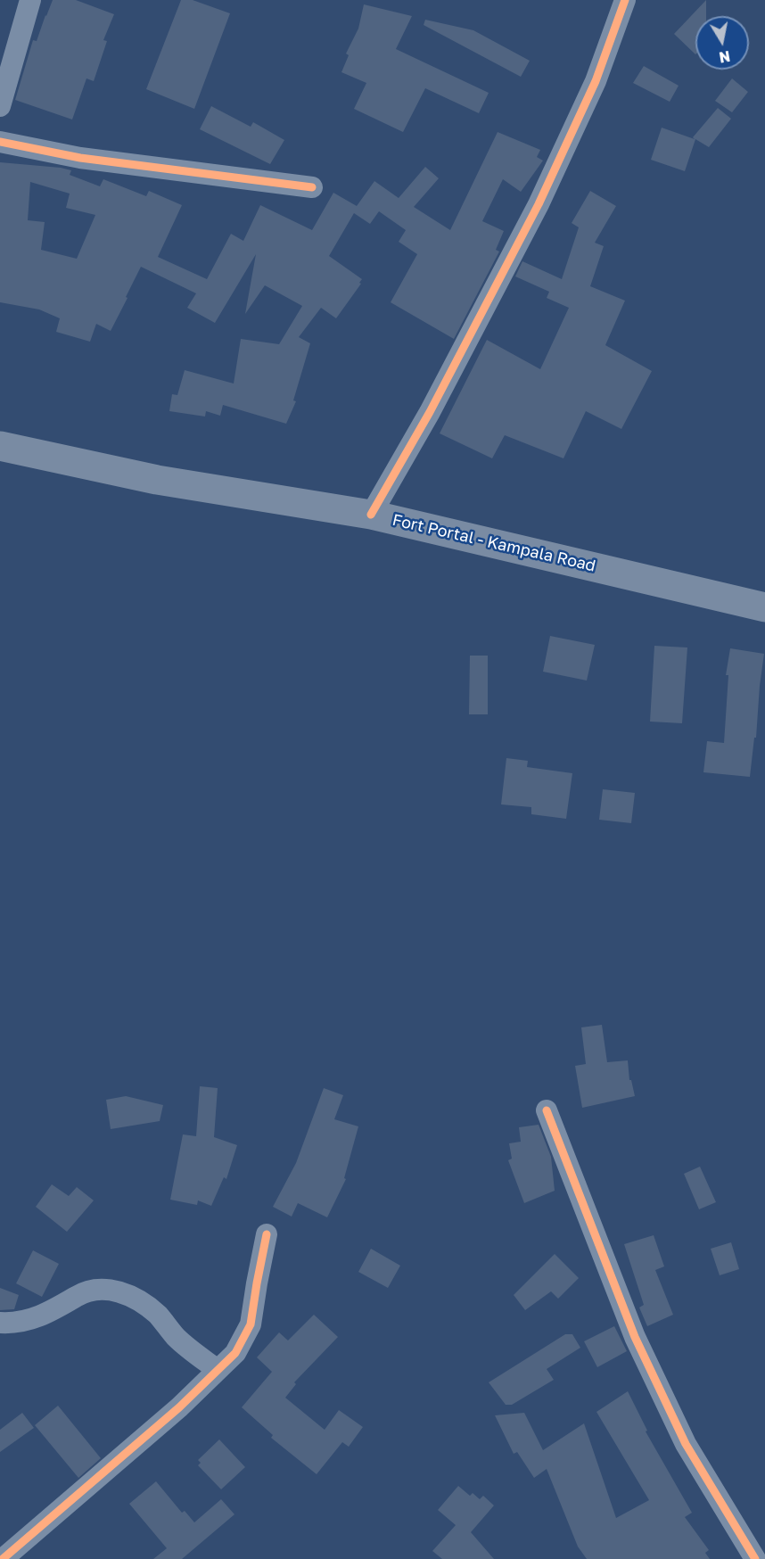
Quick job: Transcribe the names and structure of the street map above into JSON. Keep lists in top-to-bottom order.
{
  "streets": {
    "main road": ["Fort Portal - Kampala Road"]
  },
  "north": "bottom"
}
